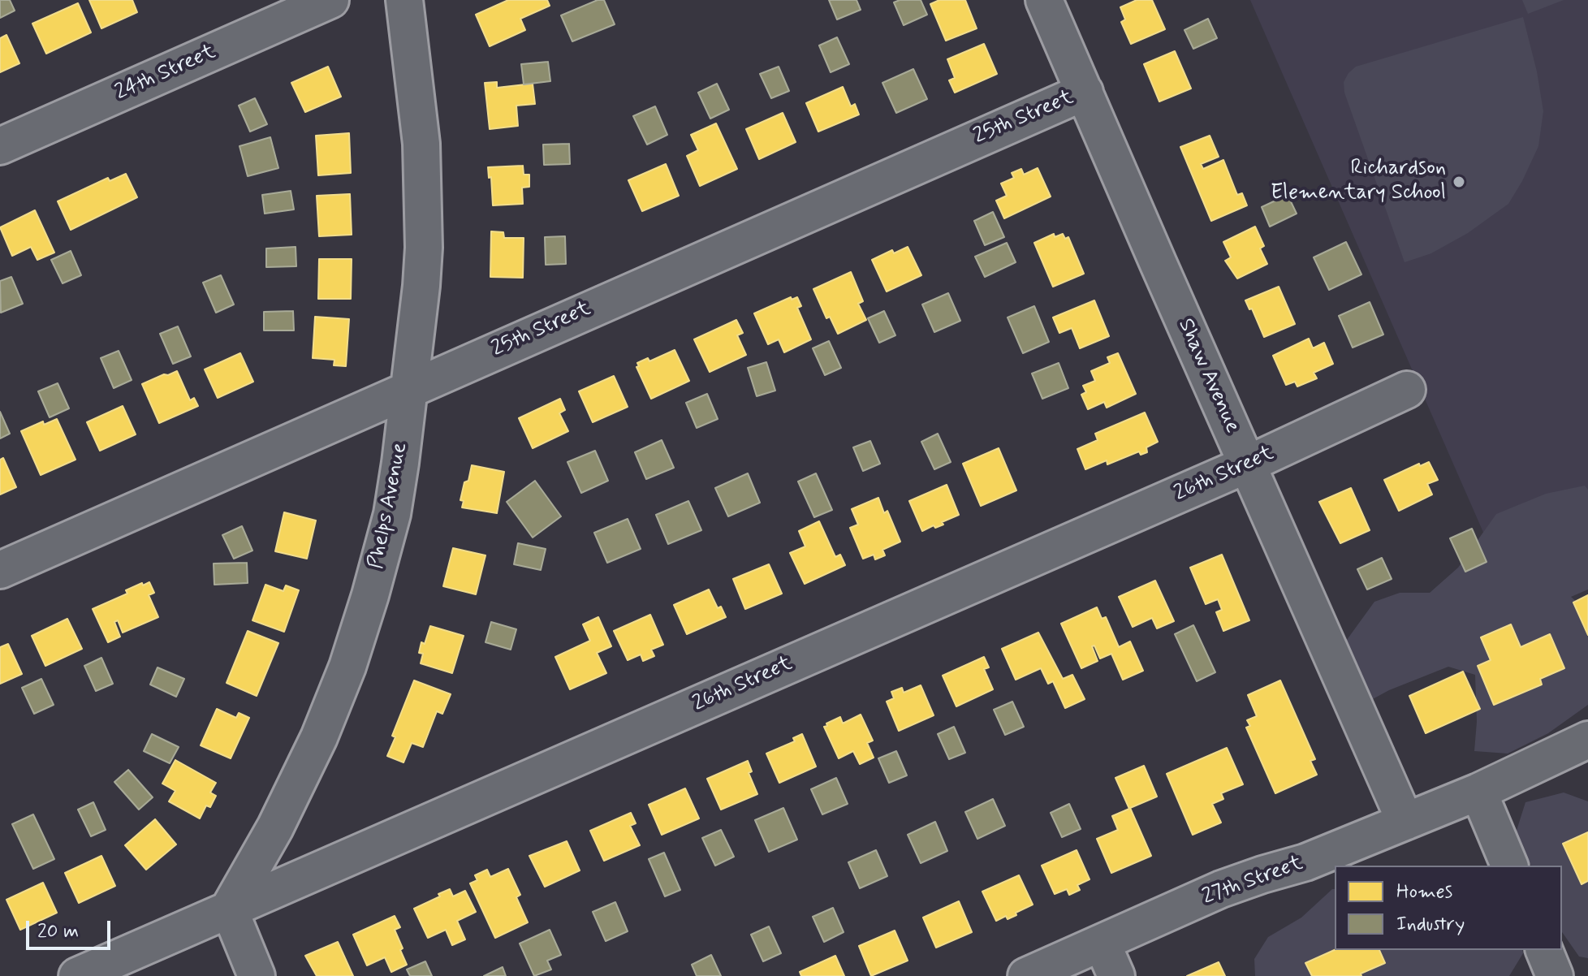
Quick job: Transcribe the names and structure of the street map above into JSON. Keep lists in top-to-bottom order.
{
  "streets": {
    "street": [
      "24th Street",
      "25th Street",
      "Shaw Avenue",
      "26th Street",
      "Phelps Avenue",
      "27th Street"
    ]
  },
  "crossings": [
    ["25th Street", "Shaw Avenue"],
    ["25th Street", "Phelps Avenue"],
    ["Shaw Avenue", "26th Street"],
    ["Shaw Avenue", "27th Street"],
    ["26th Street", "Phelps Avenue"]
  ],
  "places": ["Richardson Elementary School"],
  "legend": ["Homes", "Industry"],
  "scale_bar": "20 m"
}
